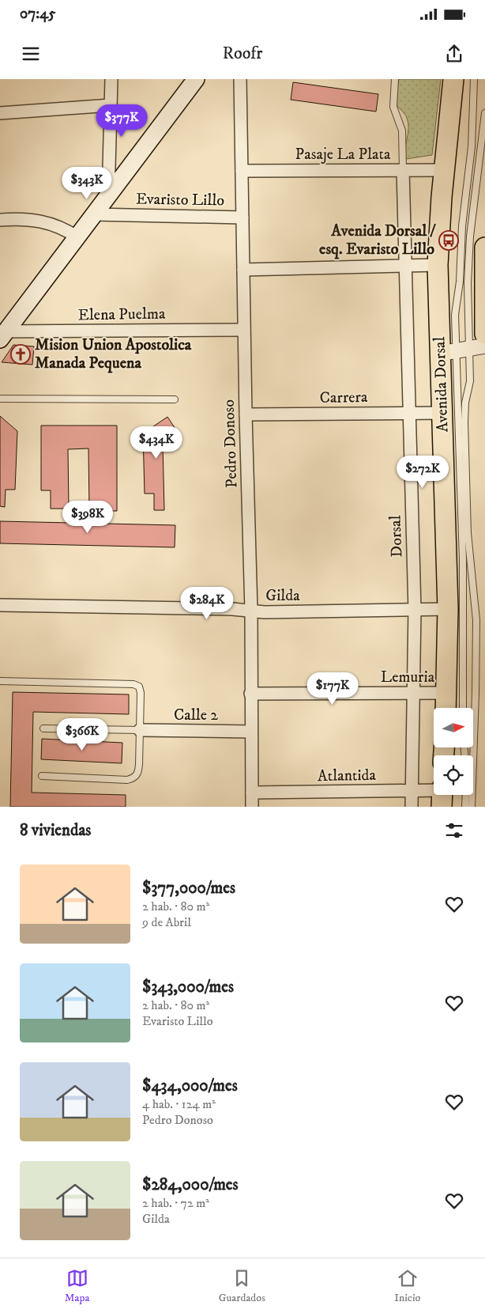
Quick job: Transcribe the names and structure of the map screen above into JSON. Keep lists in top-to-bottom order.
{
  "streets": {
    "main road": ["Avenida Dorsal"],
    "street": [
      "Pasaje La Plata",
      "Evaristo Lillo",
      "Elena Puelma",
      "Carrera",
      "Pedro Donoso",
      "Dorsal",
      "Gilda",
      "Lemuria",
      "Calle 2",
      "Atlantida"
    ]
  },
  "crossings": [
    ["Pasaje La Plata", "Avenida Dorsal"],
    ["Pasaje La Plata", "Pedro Donoso"],
    ["Pasaje La Plata", "Dorsal"],
    ["Evaristo Lillo", "Pedro Donoso"],
    ["Elena Puelma", "Pedro Donoso"],
    ["Avenida Dorsal", "Carrera"],
    ["Avenida Dorsal", "Gilda"],
    ["Avenida Dorsal", "Lemuria"],
    ["Carrera", "Pedro Donoso"],
    ["Carrera", "Dorsal"],
    ["Pedro Donoso", "Gilda"],
    ["Pedro Donoso", "Lemuria"],
    ["Pedro Donoso", "Calle 2"],
    ["Pedro Donoso", "Atlantida"],
    ["Dorsal", "Gilda"],
    ["Dorsal", "Lemuria"],
    ["Dorsal", "Atlantida"]
  ],
  "places": {
    "bus stop": ["Avenida Dorsal / esq. Evaristo Lillo"],
    "church": ["Mision Union Apostolica Manada Pequena"]
  },
  "north": "right",
  "page": {
    "status": "07:45",
    "header": "Roofr",
    "price": [
      "$377K",
      "$343K",
      "$434K",
      "$272K",
      "$398K",
      "$284K",
      "$177K",
      "$366K"
    ],
    "heading": "8 viviendas",
    "list": [
      {
        "name": "$377,000/mes",
        "note": "2 hab. · 80 m² · 9 de Abril"
      },
      {
        "name": "$343,000/mes",
        "note": "2 hab. · 80 m² · Evaristo Lillo"
      },
      {
        "name": "$434,000/mes",
        "note": "4 hab. · 124 m² · Pedro Donoso"
      },
      {
        "name": "$284,000/mes",
        "note": "2 hab. · 72 m² · Gilda"
      }
    ],
    "tabs": ["Mapa", "Guardados", "Inicio"]
  }
}
